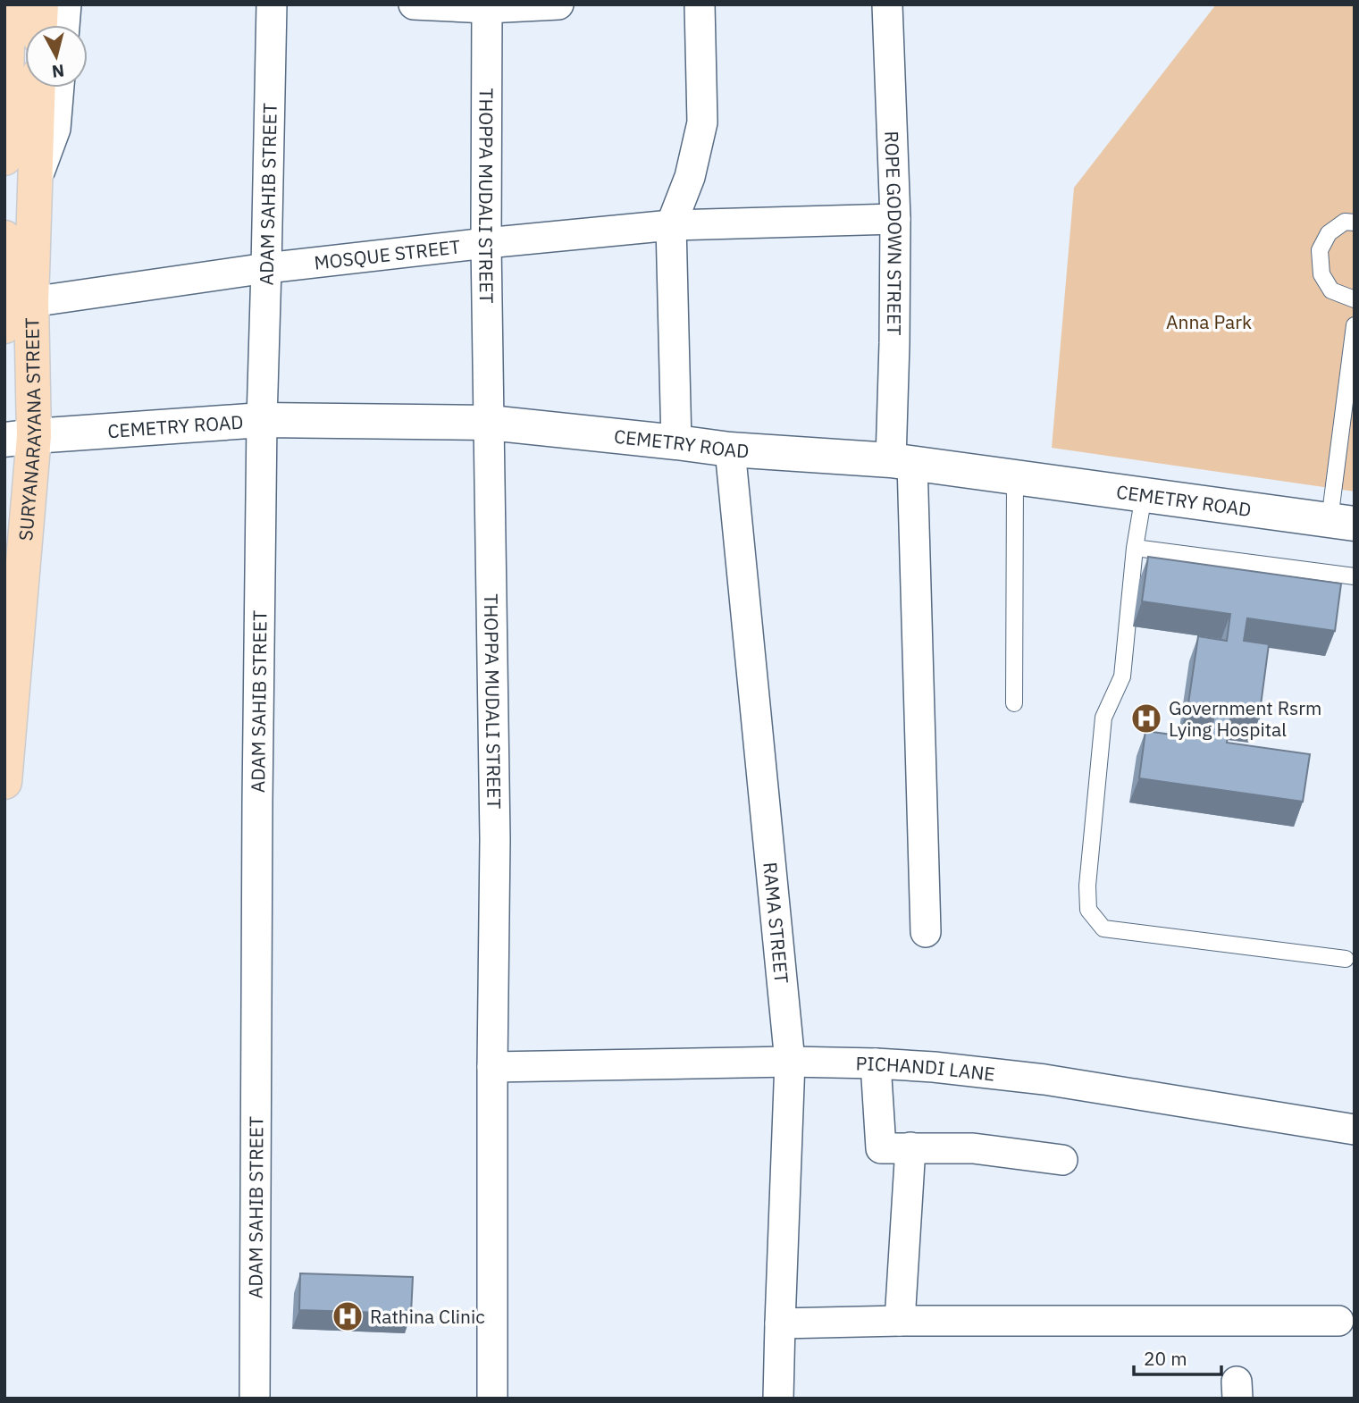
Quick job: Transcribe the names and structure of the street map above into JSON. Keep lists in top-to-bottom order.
{
  "streets": {
    "main road": ["CEMETRY ROAD", "SURYANARAYANA STREET"],
    "street": [
      "ADAM SAHIB STREET",
      "THOPPA MUDALI STREET",
      "ROPE GODOWN STREET",
      "MOSQUE STREET",
      "RAMA STREET",
      "PICHANDI LANE"
    ]
  },
  "crossings": [
    ["ADAM SAHIB STREET", "MOSQUE STREET"],
    ["ADAM SAHIB STREET", "CEMETRY ROAD"],
    ["THOPPA MUDALI STREET", "MOSQUE STREET"],
    ["THOPPA MUDALI STREET", "CEMETRY ROAD"],
    ["THOPPA MUDALI STREET", "PICHANDI LANE"],
    ["ROPE GODOWN STREET", "MOSQUE STREET"],
    ["ROPE GODOWN STREET", "CEMETRY ROAD"],
    ["MOSQUE STREET", "SURYANARAYANA STREET"],
    ["CEMETRY ROAD", "SURYANARAYANA STREET"],
    ["CEMETRY ROAD", "RAMA STREET"],
    ["RAMA STREET", "PICHANDI LANE"]
  ],
  "parks": ["Anna Park"],
  "places": {
    "hospital": ["Government Rsrm Lying Hospital", "Rathina Clinic"]
  },
  "scale_bar": "20 m",
  "north": "bottom"
}
